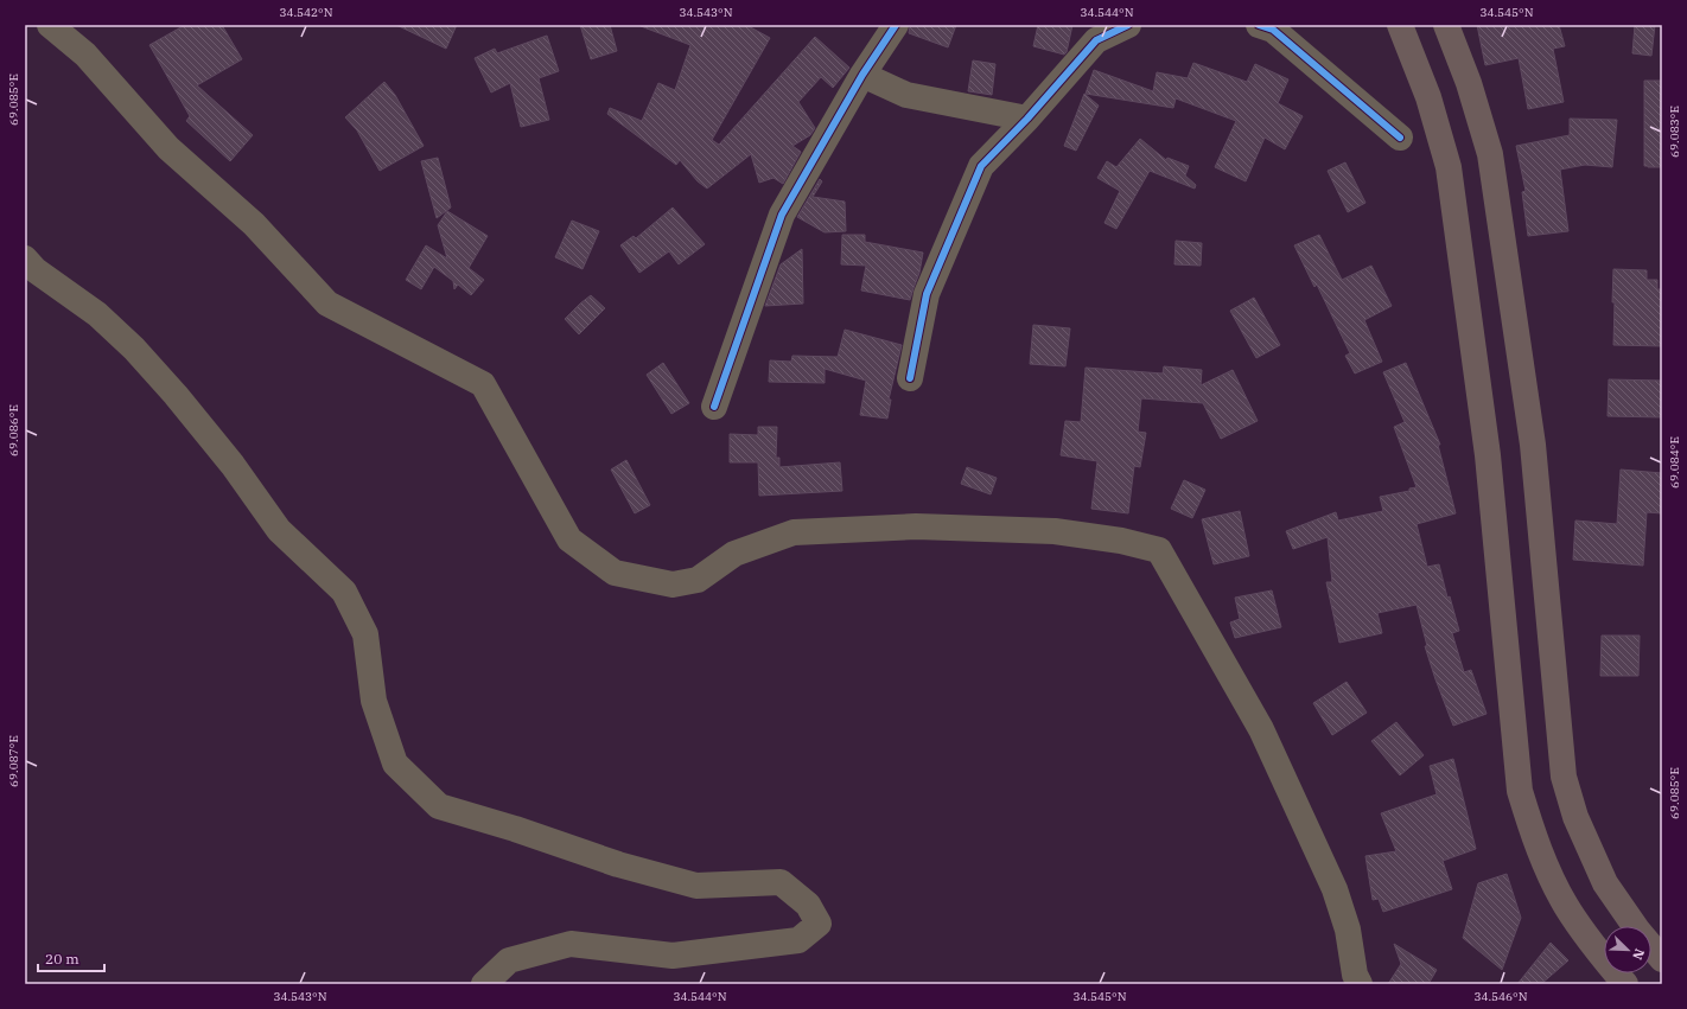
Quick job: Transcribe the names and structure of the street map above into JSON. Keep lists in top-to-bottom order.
{
  "scale_bar": "20 m",
  "north": "bottom right",
  "coordinates": [
    "34.542°N",
    "34.543°N",
    "34.544°N",
    "34.545°N",
    "69.085°E",
    "69.083°E",
    "69.086°E",
    "69.084°E",
    "69.087°E",
    "34.546°N"
  ]
}
